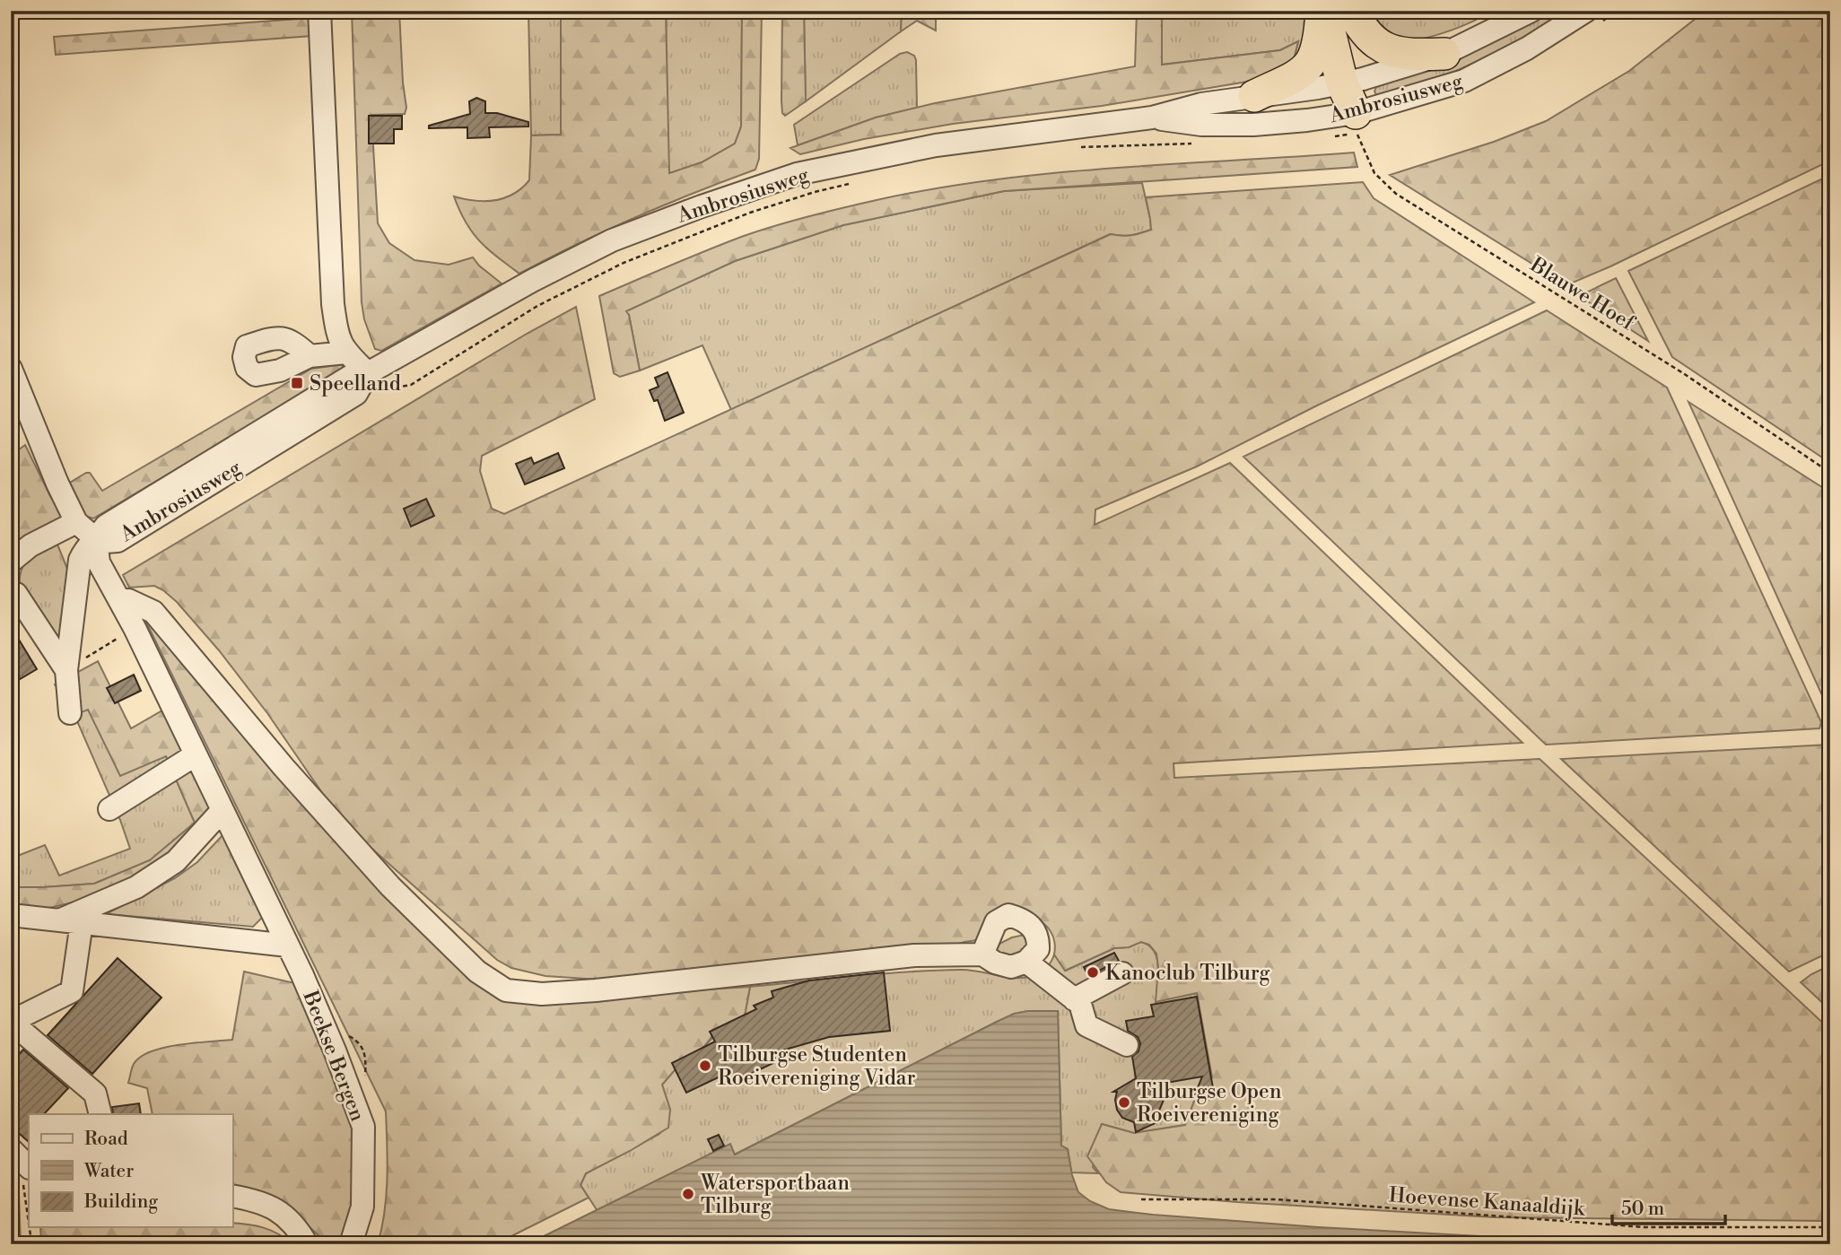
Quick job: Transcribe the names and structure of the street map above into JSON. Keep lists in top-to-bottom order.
{
  "streets": {
    "street": ["Ambrosiusweg", "Beekse Bergen"],
    "path": ["Blauwe Hoef", "Hoevense Kanaaldijk"]
  },
  "crossings": [
    ["Ambrosiusweg", "Blauwe Hoef"],
    ["Ambrosiusweg", "Beekse Bergen"]
  ],
  "places": {
    "transit": ["Speelland"],
    "other": [
      "Kanoclub Tilburg",
      "Tilburgse Studenten Roeivereniging Vidar",
      "Tilburgse Open Roeivereniging",
      "Watersportbaan Tilburg"
    ]
  },
  "legend": ["Road", "Water", "Building"],
  "scale_bar": "50 m"
}
